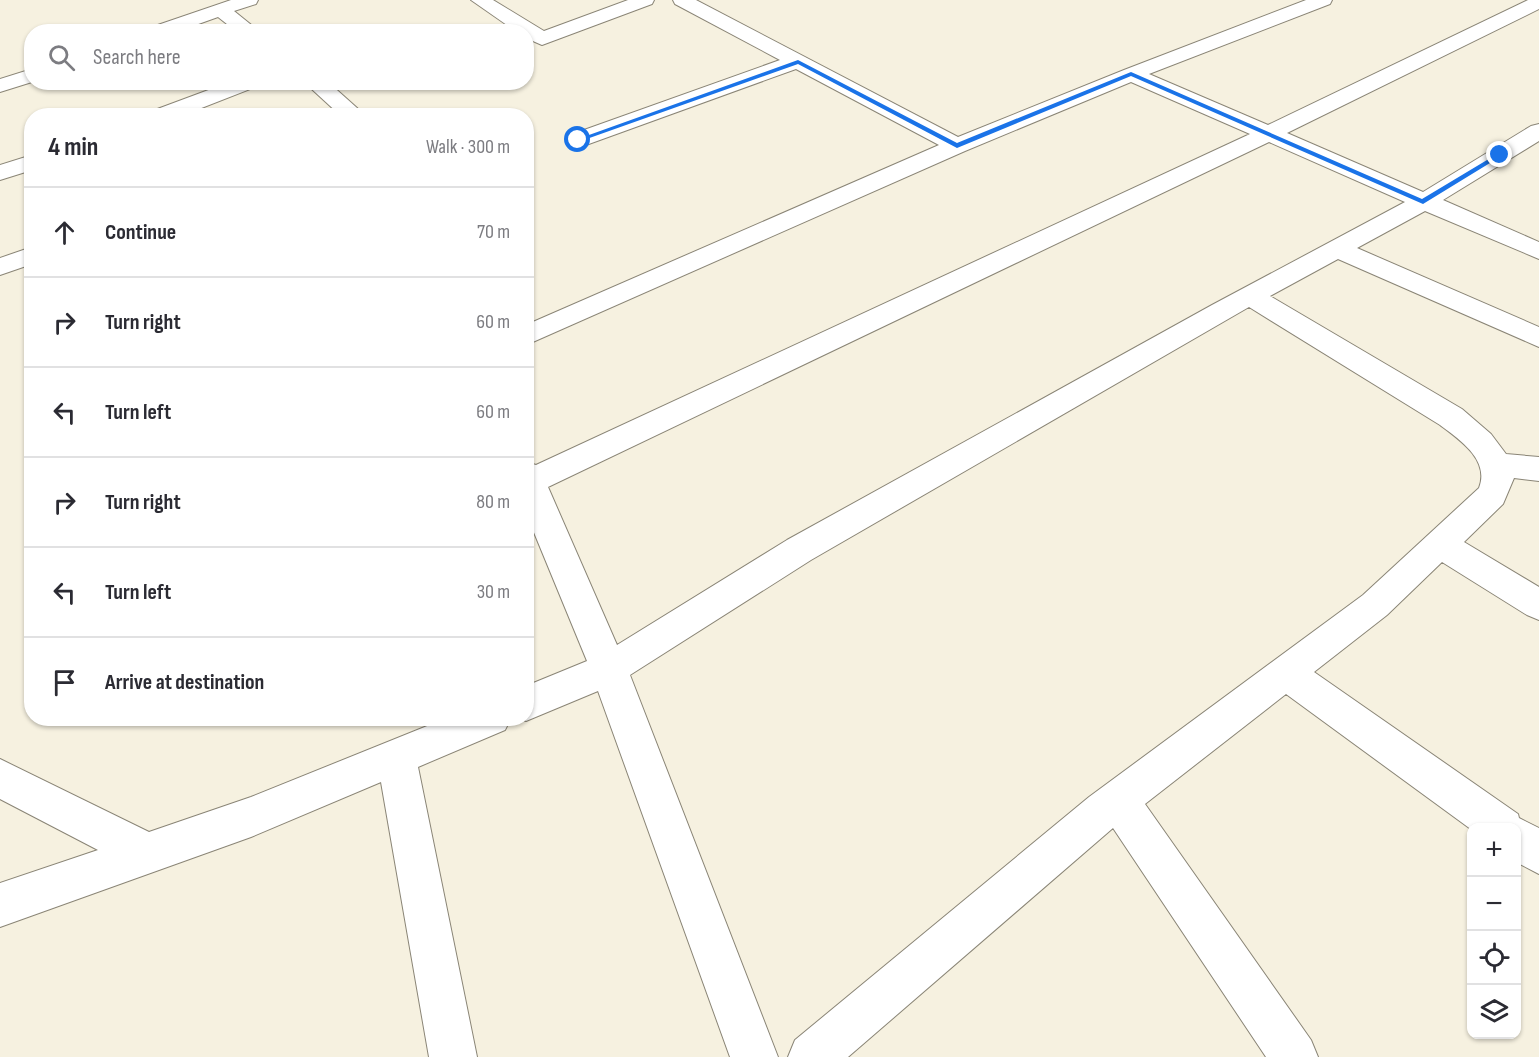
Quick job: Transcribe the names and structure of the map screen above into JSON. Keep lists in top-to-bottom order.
{
  "page": {
    "search": "Search here",
    "heading": ["4 min", "Walk · 300 m"],
    "list": [
      ["Continue", "70 m"],
      ["Turn right", "60 m"],
      ["Turn left", "60 m"],
      ["Turn right", "80 m"],
      ["Turn left", "30 m"],
      "Arrive at destination"
    ],
    "map_buttons": ["+", "−"]
  }
}
